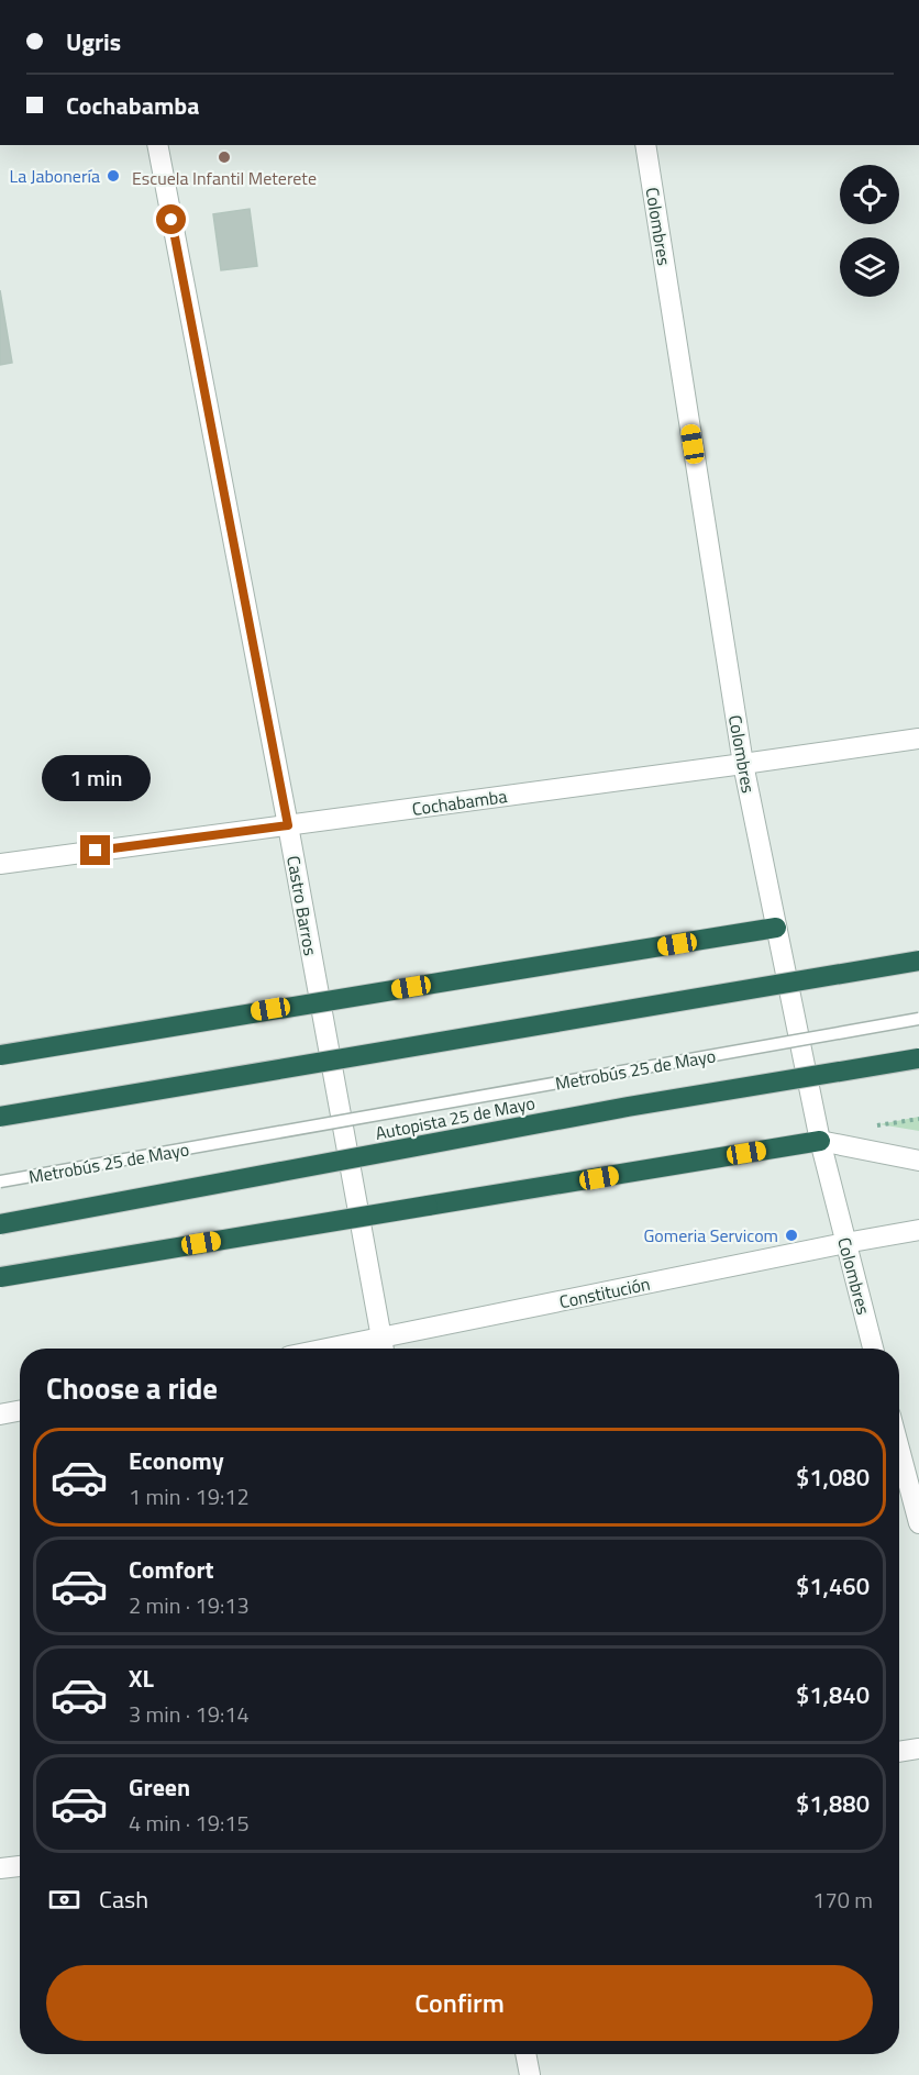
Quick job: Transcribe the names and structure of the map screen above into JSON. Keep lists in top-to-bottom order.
{
  "streets": {
    "highway": ["Autopista 25 de Mayo"],
    "street": [
      "Colombres",
      "Cochabamba",
      "Castro Barros",
      "Constitución"
    ],
    "lane": ["Metrobús 25 de Mayo"]
  },
  "crossings": [
    ["Colombres", "Cochabamba"],
    ["Colombres", "Constitución"],
    ["Cochabamba", "Castro Barros"],
    ["Castro Barros", "Constitución"]
  ],
  "places": ["Escuela Infantil Meterete", "La Jabonería", "Gomeria Servicom"],
  "page": {
    "banner": ["Ugris", "Cochabamba"],
    "bubble": "1 min",
    "heading": "Choose a ride",
    "list": [
      {
        "name": "Economy",
        "note": "1 min · 19:12",
        "value": "$1,080"
      },
      {
        "name": "Comfort",
        "note": "2 min · 19:13",
        "value": "$1,460"
      },
      {
        "name": "XL",
        "note": "3 min · 19:14",
        "value": "$1,840"
      },
      {
        "name": "Green",
        "note": "4 min · 19:15",
        "value": "$1,880"
      }
    ],
    "pay": ["Cash", "170 m"],
    "buttons": "Confirm"
  }
}
